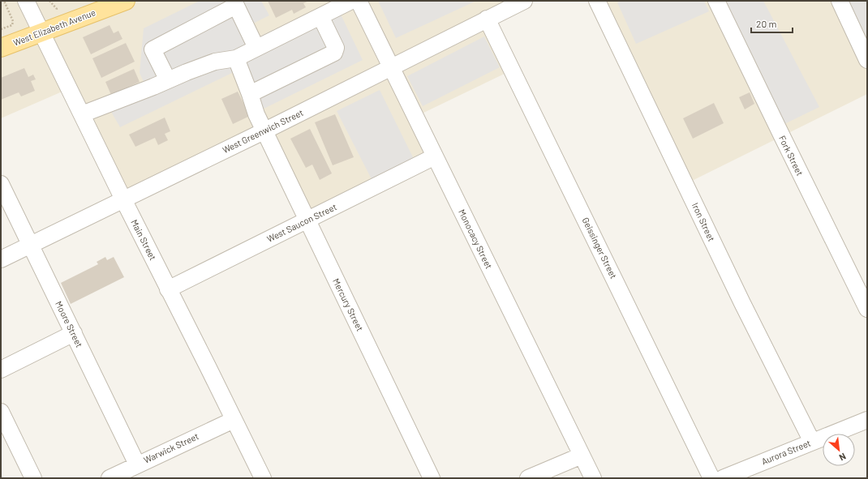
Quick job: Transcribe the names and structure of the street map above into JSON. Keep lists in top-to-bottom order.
{
  "streets": {
    "main road": ["West Elizabeth Avenue"],
    "street": [
      "West Greenwich Street",
      "Fork Street",
      "Iron Street",
      "West Saucon Street",
      "Monocacy Street",
      "Main Street",
      "Geissinger Street",
      "Mercury Street",
      "Moore Street",
      "Warwick Street",
      "Aurora Street"
    ]
  },
  "crossings": [
    ["West Elizabeth Avenue", "Main Street"],
    ["West Greenwich Street", "Monocacy Street"],
    ["West Greenwich Street", "Main Street"],
    ["West Greenwich Street", "Geissinger Street"],
    ["West Greenwich Street", "Mercury Street"],
    ["West Greenwich Street", "Moore Street"],
    ["Iron Street", "Aurora Street"],
    ["West Saucon Street", "Monocacy Street"],
    ["West Saucon Street", "Main Street"],
    ["West Saucon Street", "Mercury Street"],
    ["Main Street", "Warwick Street"],
    ["Moore Street", "Warwick Street"]
  ],
  "scale_bar": "20 m",
  "north": "bottom right"
}
